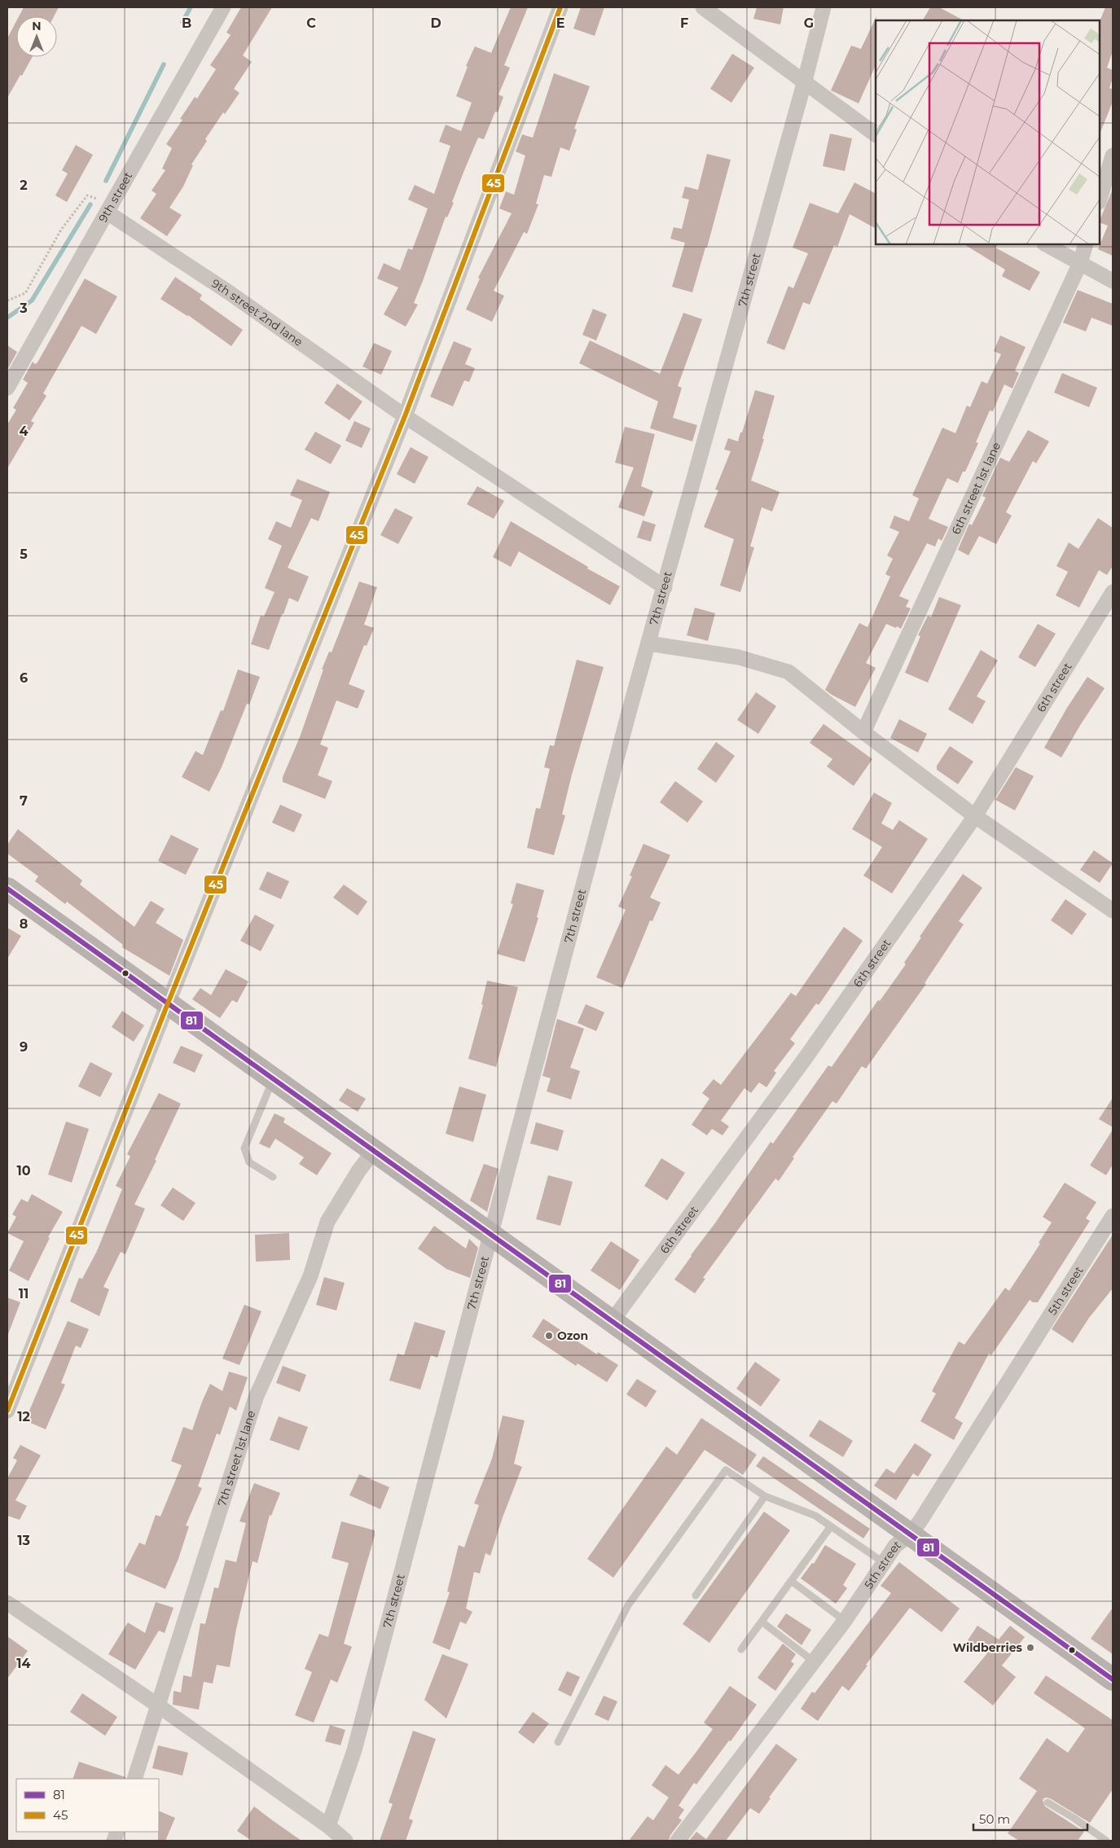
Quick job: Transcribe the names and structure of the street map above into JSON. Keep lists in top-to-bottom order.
{
  "streets": {
    "street": [
      "9th street",
      "7th street",
      "9th street 2nd lane",
      "6th street 1st lane",
      "6th street",
      "5th street",
      "7th street 1st lane"
    ]
  },
  "crossings": [
    ["9th street", "9th street 2nd lane"],
    ["7th street", "9th street 2nd lane"]
  ],
  "places": ["Ozon", "Wildberries"],
  "lines": ["transit line 45", "transit line 81"],
  "legend": ["81", "45"],
  "scale_bar": "50 m",
  "north": "top",
  "grid": {
    "columns": [
      "B",
      "C",
      "D",
      "E",
      "F",
      "G"
    ],
    "rows": [
      "2",
      "3",
      "4",
      "5",
      "6",
      "7",
      "8",
      "9",
      "10",
      "11",
      "12",
      "13",
      "14"
    ]
  }
}
